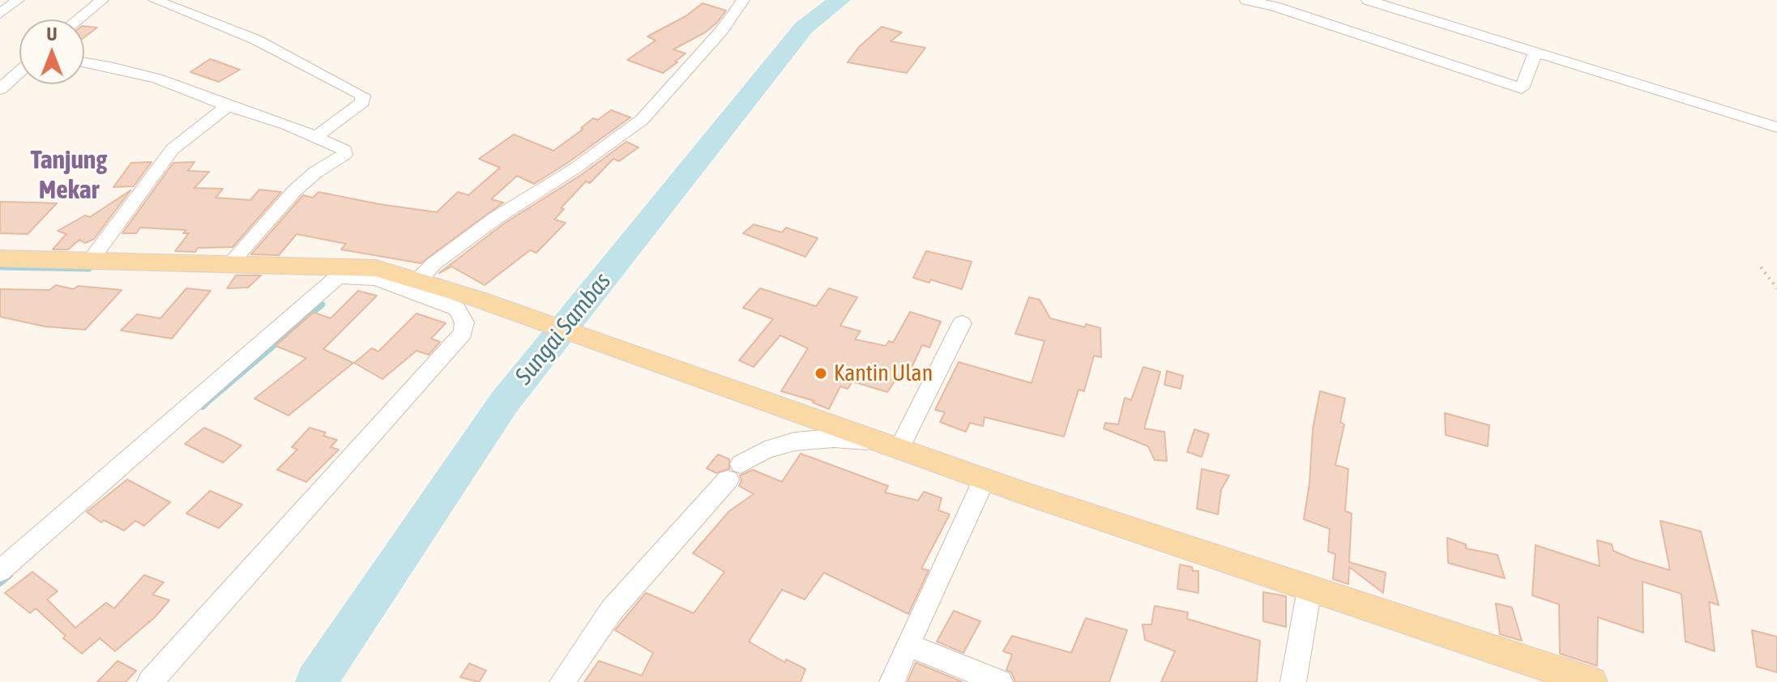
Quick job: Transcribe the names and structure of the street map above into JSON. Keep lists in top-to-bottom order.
{
  "districts": ["Tanjung Mekar"],
  "water": ["Sungai Sambas"],
  "places": ["Kantin Ulan"],
  "north": "top"
}
